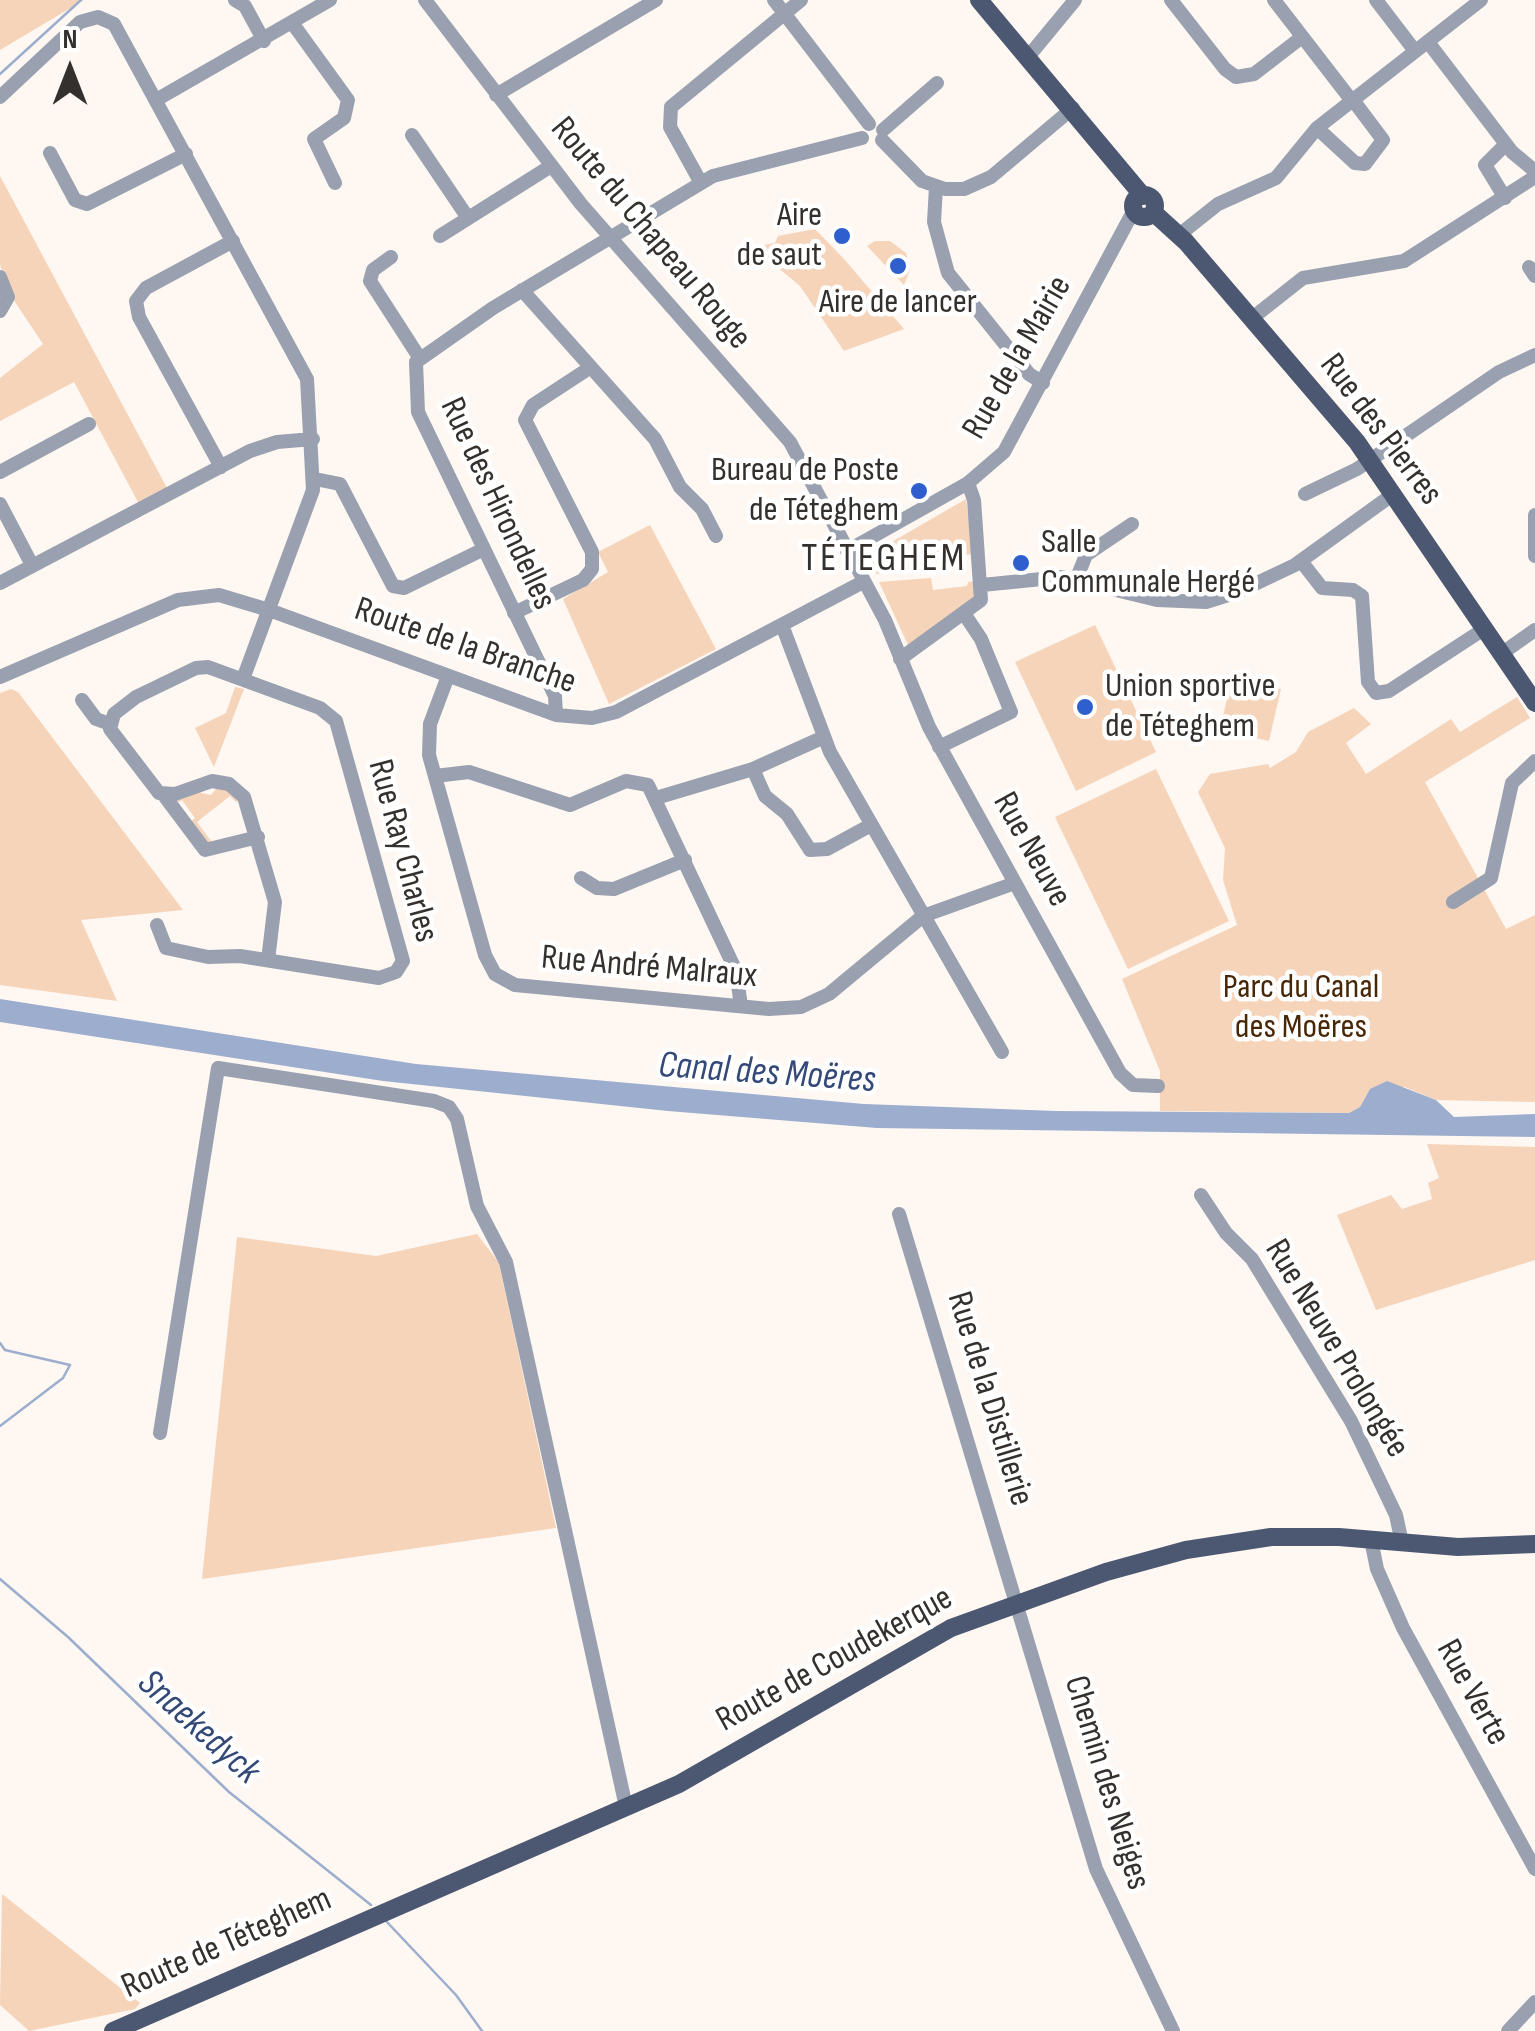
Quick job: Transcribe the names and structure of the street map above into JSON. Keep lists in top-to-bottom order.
{
  "streets": {
    "main road": ["Rue des Pierres", "Route de Coudekerque", "Route de Téteghem"],
    "street": [
      "Route du Chapeau Rouge",
      "Rue de la Mairie",
      "Rue des Hirondelles",
      "Route de la Branche",
      "Rue Neuve",
      "Rue Ray Charles",
      "Rue André Malraux",
      "Rue Neuve Prolongée",
      "Rue de la Distillerie",
      "Rue Verte",
      "Chemin des Neiges"
    ]
  },
  "crossings": [
    ["Route du Chapeau Rouge", "Rue de la Mairie"],
    ["Route du Chapeau Rouge", "Rue des Hirondelles"],
    ["Route du Chapeau Rouge", "Rue Neuve"],
    ["Rue de la Mairie", "Rue des Pierres"],
    ["Rue de la Mairie", "Rue Neuve"],
    ["Rue des Hirondelles", "Route de la Branche"],
    ["Route de la Branche", "Rue Neuve"],
    ["Route de la Branche", "Rue André Malraux"],
    ["Rue Neuve", "Rue André Malraux"],
    ["Rue Neuve Prolongée", "Route de Coudekerque"],
    ["Rue de la Distillerie", "Route de Coudekerque"],
    ["Rue de la Distillerie", "Chemin des Neiges"],
    ["Route de Coudekerque", "Rue Verte"],
    ["Route de Coudekerque", "Chemin des Neiges"],
    ["Route de Coudekerque", "Route de Téteghem"]
  ],
  "districts": ["TÉTEGHEM"],
  "water": ["Canal des Moëres", "Snaekedyck"],
  "parks": ["Parc du Canal des Moëres"],
  "places": [
    "Aire de saut",
    "Aire de lancer",
    "Bureau de Poste de Téteghem",
    "Salle Communale Hergé",
    "Union sportive de Téteghem"
  ],
  "north": "top"
}
